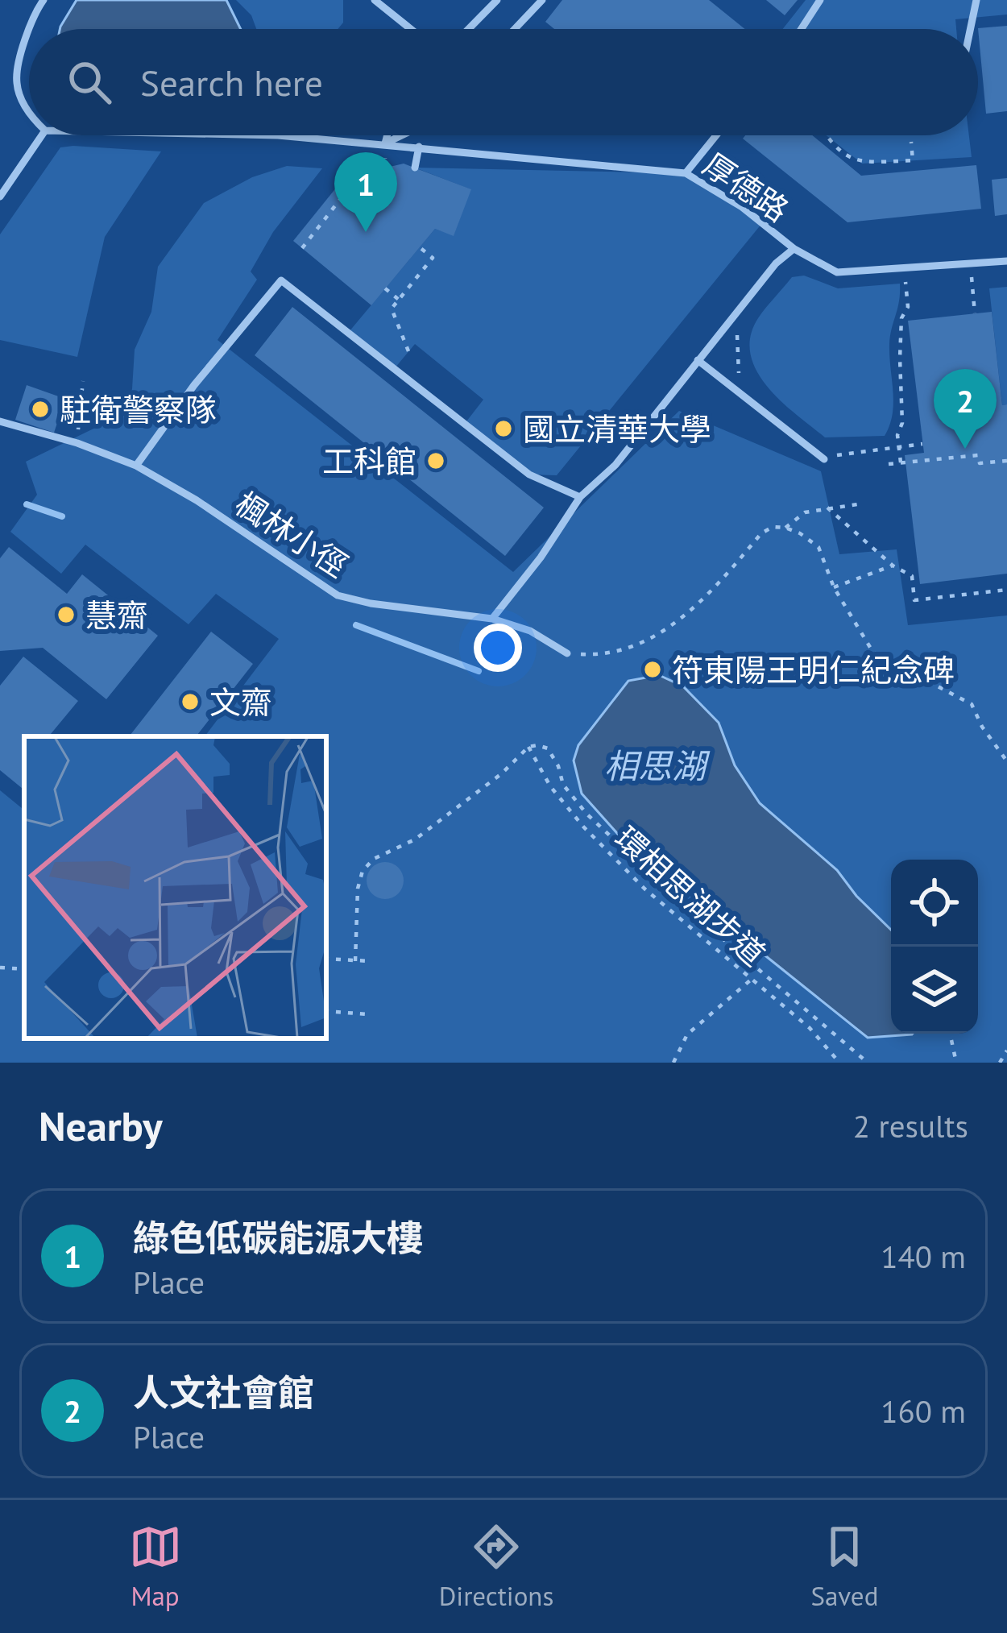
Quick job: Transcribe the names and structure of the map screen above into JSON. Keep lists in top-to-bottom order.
{
  "streets": {
    "lane": ["厚德路", "楓林小徑"],
    "path": ["環相思湖步道"]
  },
  "water": ["相思湖"],
  "places": [
    "駐衛警察隊",
    "國立清華大學",
    "工科館",
    "慧齋",
    "符東陽王明仁紀念碑",
    "文齋"
  ],
  "page": {
    "search": "Search here",
    "pins": ["1", "2"],
    "heading": ["Nearby", "2 results"],
    "list": [
      {
        "mark": "1",
        "name": "綠色低碳能源大樓",
        "note": "Place",
        "value": "140 m"
      },
      {
        "mark": "2",
        "name": "人文社會館",
        "note": "Place",
        "value": "160 m"
      }
    ],
    "nav": ["Map", "Directions", "Saved"]
  }
}
